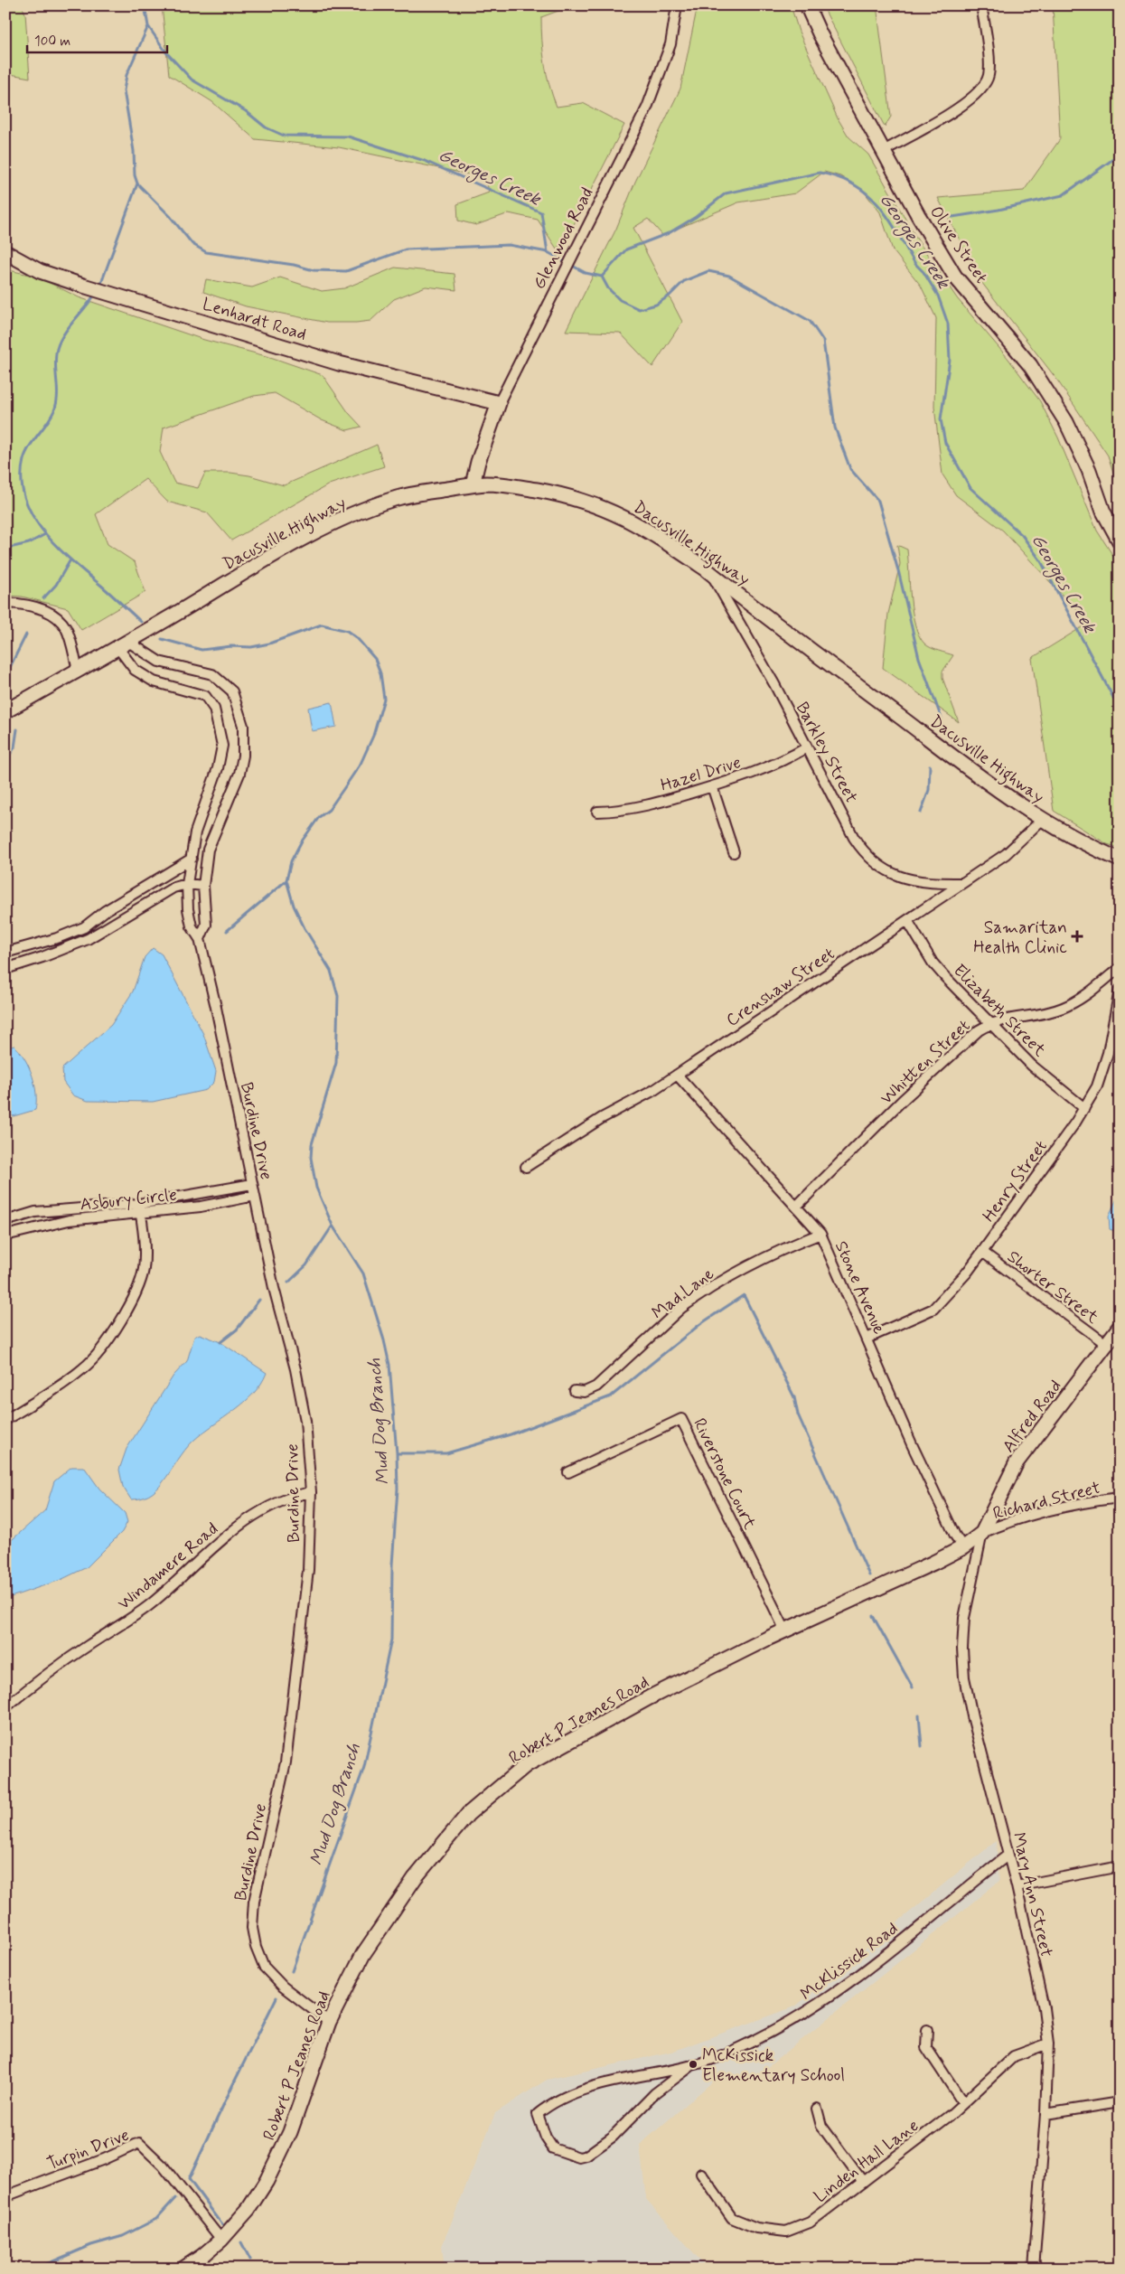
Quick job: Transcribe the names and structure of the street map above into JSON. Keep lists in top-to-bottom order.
{
  "streets": {
    "street": [
      "Glenwood Road",
      "Olive Street",
      "Lenhardt Road",
      "Dacusville Highway",
      "Barkley Street",
      "Hazel Drive",
      "Crenshaw Street",
      "Elizabeth Street",
      "Whitten Street",
      "Burdine Drive",
      "Henry Street",
      "Asbury Circle",
      "Shorter Street",
      "Stone Avenue",
      "Mad Lane",
      "Alfred Road",
      "Riverstone Court",
      "Richard Street",
      "Windamere Road",
      "Robert P Jeanes Road",
      "Mary Ann Street",
      "McKlissick Road",
      "Turpin Drive",
      "Linden Hall Lane"
    ]
  },
  "crossings": [
    ["Glenwood Road", "Lenhardt Road"],
    ["Glenwood Road", "Dacusville Highway"],
    ["Dacusville Highway", "Barkley Street"],
    ["Dacusville Highway", "Crenshaw Street"],
    ["Dacusville Highway", "Burdine Drive"],
    ["Barkley Street", "Hazel Drive"],
    ["Barkley Street", "Crenshaw Street"],
    ["Crenshaw Street", "Elizabeth Street"],
    ["Crenshaw Street", "Stone Avenue"],
    ["Elizabeth Street", "Whitten Street"],
    ["Elizabeth Street", "Henry Street"],
    ["Whitten Street", "Stone Avenue"],
    ["Burdine Drive", "Asbury Circle"],
    ["Burdine Drive", "Windamere Road"],
    ["Burdine Drive", "Robert P Jeanes Road"],
    ["Henry Street", "Shorter Street"],
    ["Henry Street", "Stone Avenue"],
    ["Shorter Street", "Alfred Road"],
    ["Stone Avenue", "Mad Lane"],
    ["Stone Avenue", "Robert P Jeanes Road"],
    ["Alfred Road", "Richard Street"],
    ["Alfred Road", "Robert P Jeanes Road"],
    ["Alfred Road", "Mary Ann Street"],
    ["Riverstone Court", "Robert P Jeanes Road"],
    ["Richard Street", "Robert P Jeanes Road"],
    ["Richard Street", "Mary Ann Street"],
    ["Robert P Jeanes Road", "Mary Ann Street"],
    ["Robert P Jeanes Road", "Turpin Drive"],
    ["Mary Ann Street", "McKlissick Road"],
    ["Mary Ann Street", "Linden Hall Lane"]
  ],
  "water": ["Georges Creek", "Mud Dog Branch"],
  "places": {
    "health": ["Samaritan Health Clinic"],
    "other": ["McKissick Elementary School"]
  },
  "scale_bar": "100 m"
}
